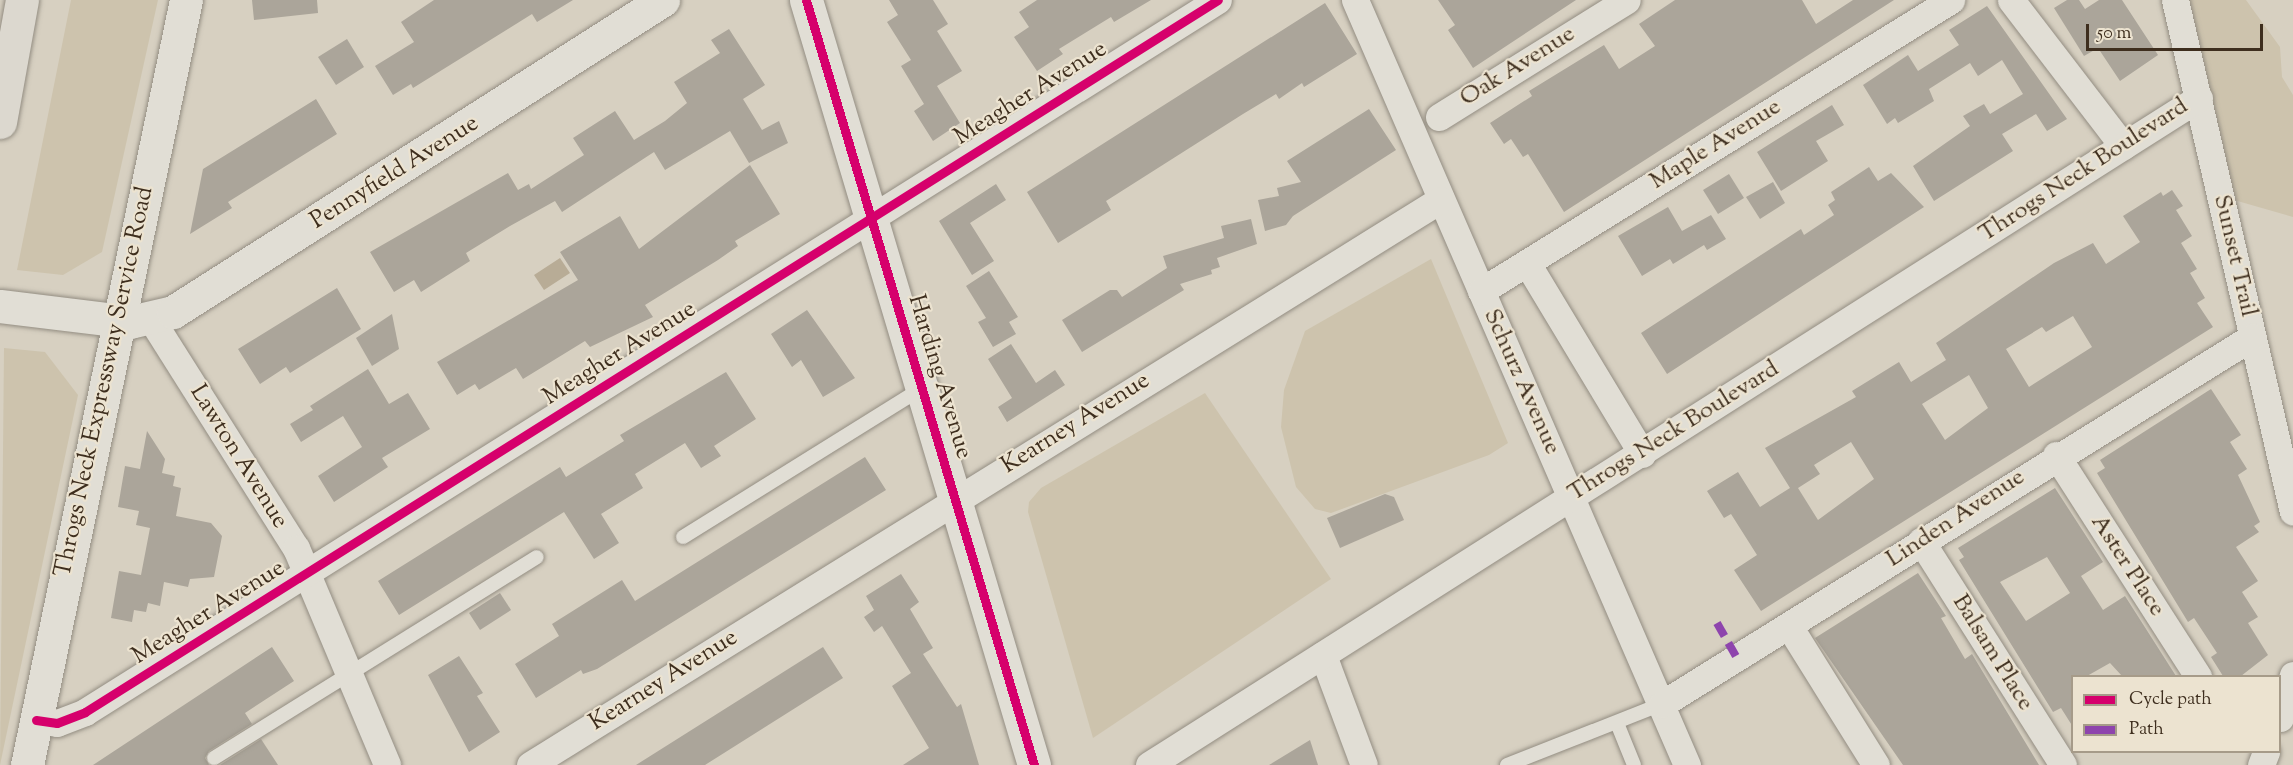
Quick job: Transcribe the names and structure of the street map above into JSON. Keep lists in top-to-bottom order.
{
  "streets": {
    "street": [
      "Oak Avenue",
      "Meagher Avenue",
      "Maple Avenue",
      "Throgs Neck Boulevard",
      "Pennyfield Avenue",
      "Sunset Trail",
      "Harding Avenue",
      "Throgs Neck Expressway Service Road",
      "Schurz Avenue",
      "Kearney Avenue",
      "Lawton Avenue",
      "Linden Avenue",
      "Aster Place",
      "Balsam Place"
    ]
  },
  "crossings": [
    ["Oak Avenue", "Schurz Avenue"],
    ["Meagher Avenue", "Harding Avenue"],
    ["Meagher Avenue", "Throgs Neck Expressway Service Road"],
    ["Meagher Avenue", "Lawton Avenue"],
    ["Maple Avenue", "Schurz Avenue"],
    ["Throgs Neck Boulevard", "Sunset Trail"],
    ["Throgs Neck Boulevard", "Schurz Avenue"],
    ["Pennyfield Avenue", "Throgs Neck Expressway Service Road"],
    ["Pennyfield Avenue", "Lawton Avenue"],
    ["Sunset Trail", "Linden Avenue"],
    ["Harding Avenue", "Kearney Avenue"],
    ["Schurz Avenue", "Kearney Avenue"],
    ["Schurz Avenue", "Linden Avenue"],
    ["Linden Avenue", "Aster Place"],
    ["Linden Avenue", "Balsam Place"]
  ],
  "legend": ["Cycle path", "Path"],
  "scale_bar": "50 m"
}
